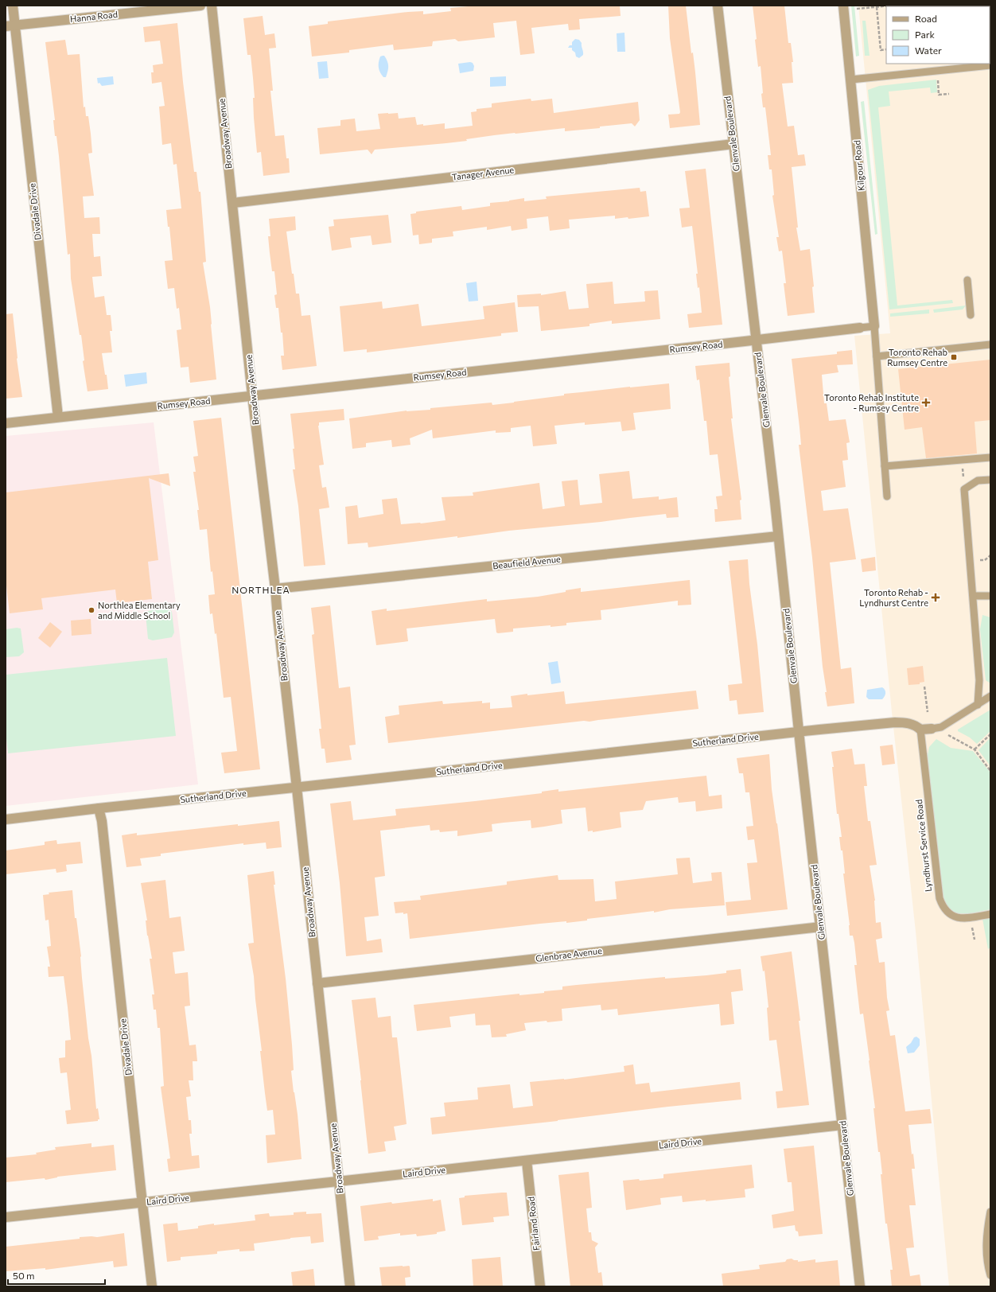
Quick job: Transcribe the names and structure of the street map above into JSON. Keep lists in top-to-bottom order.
{
  "streets": {
    "street": [
      "Hanna Road",
      "Broadway Avenue",
      "Glenvale Boulevard",
      "Kilgour Road",
      "Tanager Avenue",
      "Divadale Drive",
      "Rumsey Road",
      "Beaufield Avenue",
      "Sutherland Drive",
      "Glenbrae Avenue",
      "Laird Drive",
      "Fairland Road"
    ],
    "lane": ["Lyndhurst Service Road"]
  },
  "crossings": [
    ["Hanna Road", "Divadale Drive"],
    ["Broadway Avenue", "Tanager Avenue"],
    ["Broadway Avenue", "Rumsey Road"],
    ["Broadway Avenue", "Beaufield Avenue"],
    ["Broadway Avenue", "Sutherland Drive"],
    ["Broadway Avenue", "Glenbrae Avenue"],
    ["Broadway Avenue", "Laird Drive"],
    ["Glenvale Boulevard", "Tanager Avenue"],
    ["Glenvale Boulevard", "Rumsey Road"],
    ["Glenvale Boulevard", "Beaufield Avenue"],
    ["Glenvale Boulevard", "Sutherland Drive"],
    ["Glenvale Boulevard", "Glenbrae Avenue"],
    ["Glenvale Boulevard", "Laird Drive"],
    ["Kilgour Road", "Rumsey Road"],
    ["Divadale Drive", "Rumsey Road"],
    ["Divadale Drive", "Sutherland Drive"],
    ["Divadale Drive", "Laird Drive"],
    ["Sutherland Drive", "Lyndhurst Service Road"],
    ["Laird Drive", "Fairland Road"]
  ],
  "districts": ["NORTHLEA"],
  "places": {
    "transit": ["Toronto Rehab Rumsey Centre"],
    "health": ["Toronto Rehab Institute - Rumsey Centre", "Toronto Rehab - Lyndhurst Centre"],
    "other": ["Northlea Elementary and Middle School"]
  },
  "legend": ["Road", "Park", "Water"],
  "scale_bar": "50 m"
}
